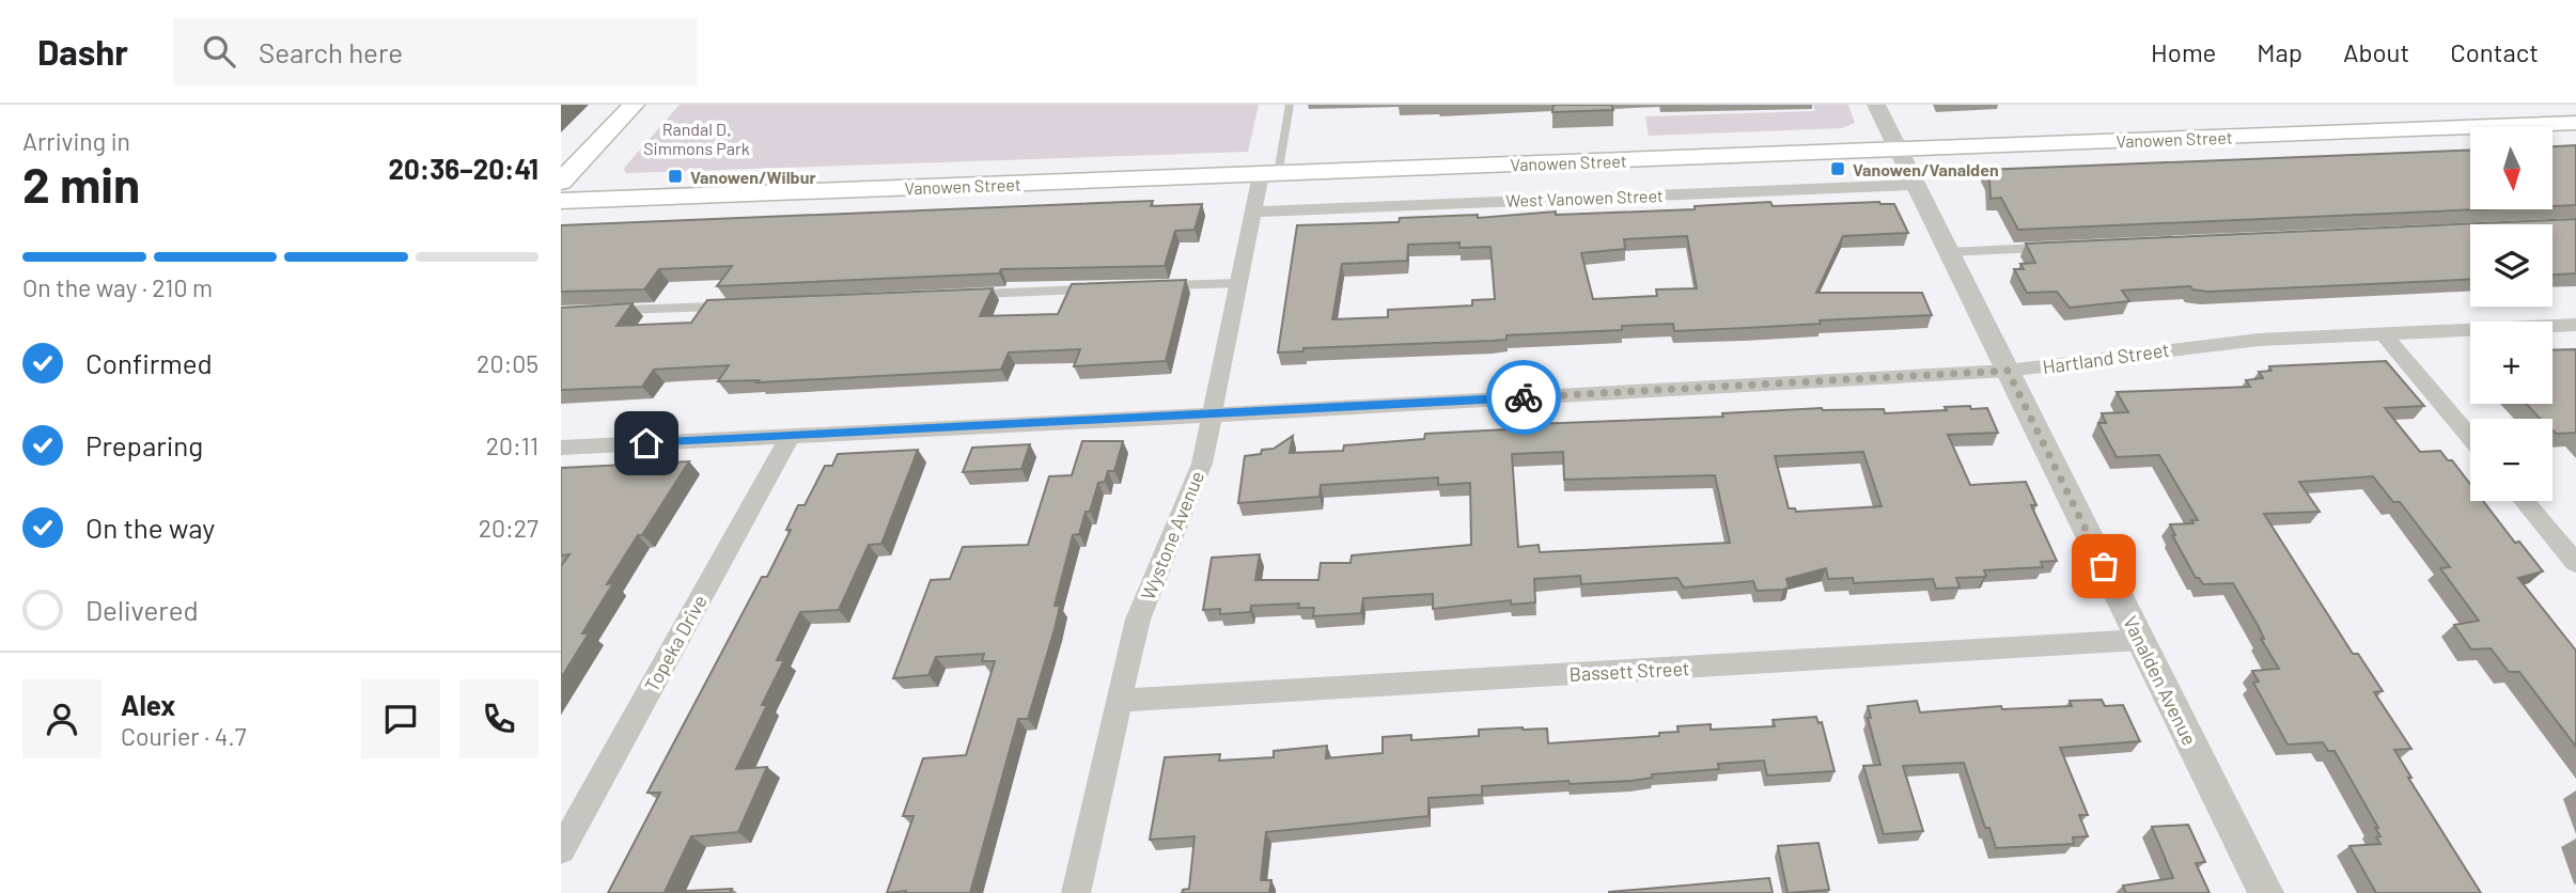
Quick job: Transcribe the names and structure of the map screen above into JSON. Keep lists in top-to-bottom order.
{
  "streets": {
    "main road": ["Vanowen Street"],
    "street": [
      "West Vanowen Street",
      "Hartland Street",
      "Wystone Avenue",
      "Topeka Drive",
      "Bassett Street",
      "Vanalden Avenue"
    ]
  },
  "crossings": [
    ["Vanowen Street", "Wystone Avenue"],
    ["Vanowen Street", "Vanalden Avenue"],
    ["West Vanowen Street", "Wystone Avenue"],
    ["West Vanowen Street", "Vanalden Avenue"],
    ["Hartland Street", "Wystone Avenue"],
    ["Hartland Street", "Topeka Drive"],
    ["Hartland Street", "Vanalden Avenue"],
    ["Wystone Avenue", "Bassett Street"],
    ["Bassett Street", "Vanalden Avenue"]
  ],
  "parks": ["Randal D. Simmons Park"],
  "places": {
    "transit": ["Vanowen/Vanalden", "Vanowen/Wilbur"]
  },
  "north": "bottom",
  "page": {
    "header": "Dashr",
    "search": "Search here",
    "nav": [
      "Home",
      "Map",
      "About",
      "Contact"
    ],
    "heading": ["2 min", "Arriving in", "20:36–20:41"],
    "panel": ["Alex", "Courier · 4.7"],
    "map_buttons": ["+", "−"],
    "bar": "On the way · 210 m",
    "list": [
      ["Confirmed", "20:05"],
      ["Preparing", "20:11"],
      ["On the way", "20:27"],
      "Delivered"
    ]
  }
}
